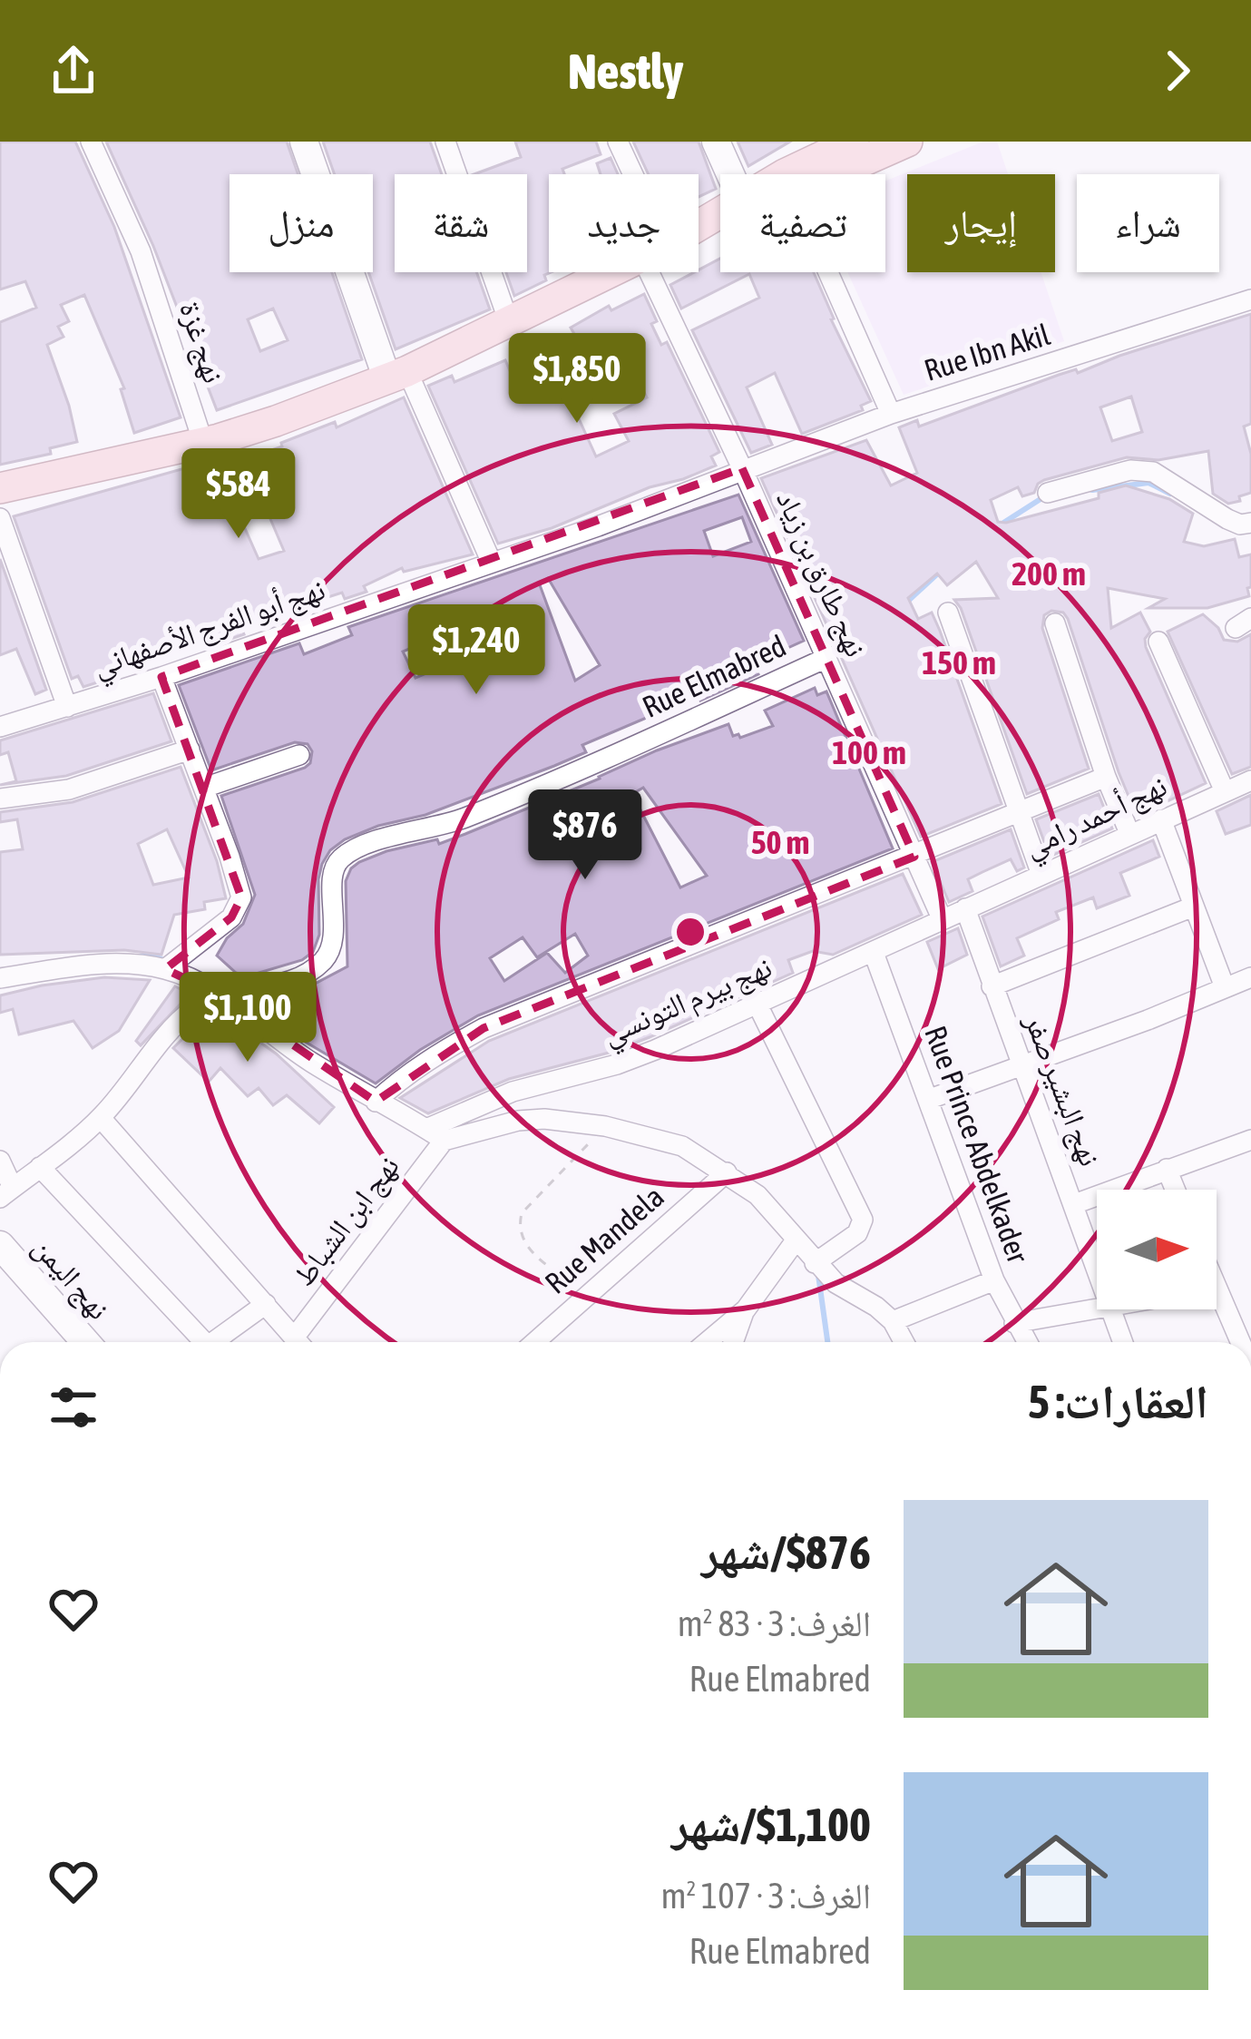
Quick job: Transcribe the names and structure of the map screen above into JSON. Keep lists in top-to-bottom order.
{
  "streets": {
    "street": [
      "نهج غزة",
      "Rue Ibn Akil",
      "نهج طارق بن زياد",
      "نهج أبو الفرج الأصفهاني",
      "Rue Elmabred",
      "نهج أحمد رامي",
      "نهج بيرم التونسي",
      "نهج البشير صفر",
      "Rue Prince Abdelkader",
      "نهج ابن الشباط",
      "Rue Mandela",
      "نهج اليمن"
    ]
  },
  "crossings": [
    ["Rue Ibn Akil", "نهج طارق بن زياد"],
    ["Rue Ibn Akil", "نهج أبو الفرج الأصفهاني"],
    ["نهج طارق بن زياد", "نهج أبو الفرج الأصفهاني"],
    ["نهج طارق بن زياد", "Rue Elmabred"],
    ["نهج طارق بن زياد", "نهج بيرم التونسي"],
    ["نهج أحمد رامي", "نهج بيرم التونسي"],
    ["نهج أحمد رامي", "نهج البشير صفر"],
    ["نهج بيرم التونسي", "نهج البشير صفر"],
    ["نهج بيرم التونسي", "Rue Prince Abdelkader"],
    ["نهج بيرم التونسي", "نهج ابن الشباط"]
  ],
  "north": "right",
  "page": {
    "header": "Nestly",
    "chip": [
      "شراء",
      "إيجار",
      "تصفية",
      "جديد",
      "شقة",
      "منزل"
    ],
    "price": [
      "$1,850",
      "$584",
      "$1,240",
      "$876",
      "$1,100"
    ],
    "heading": "العقارات: 5",
    "list": [
      {
        "name": "$876/شهر",
        "note": "الغرف: 3 · 83 m² · Rue Elmabred"
      },
      {
        "name": "$1,100/شهر",
        "note": "الغرف: 3 · 107 m² · Rue Elmabred"
      }
    ]
  },
  "rings": [
    "200 m",
    "150 m",
    "100 m",
    "50 m"
  ]
}
